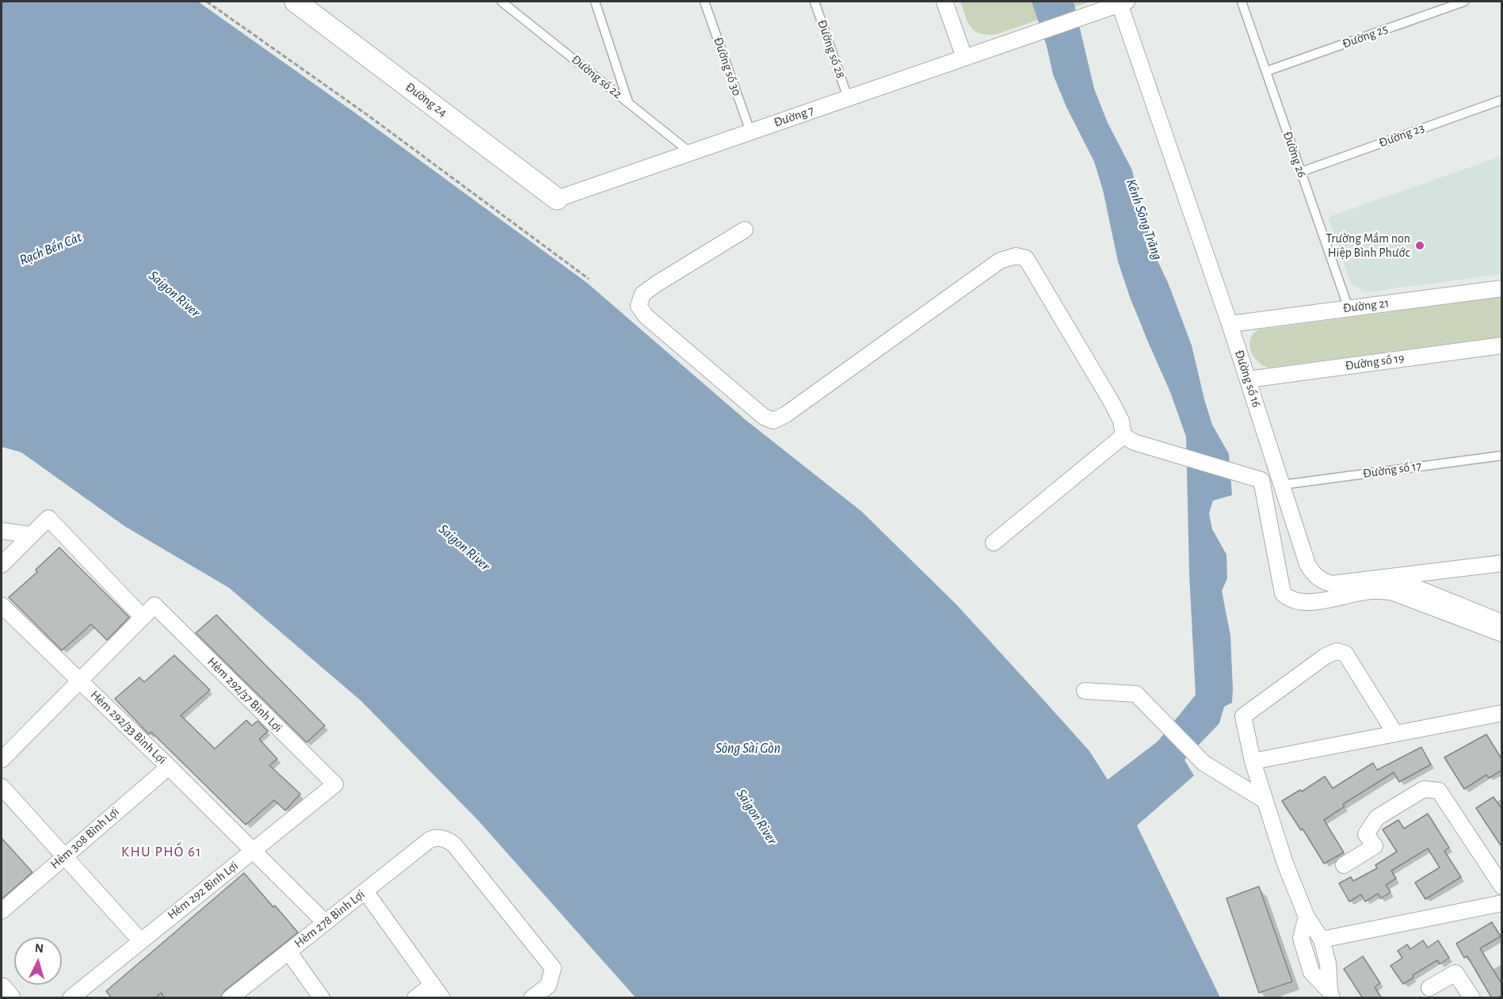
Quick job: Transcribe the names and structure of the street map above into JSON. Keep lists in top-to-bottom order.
{
  "streets": {
    "street": [
      "Đường 24",
      "Đường 7",
      "Đường 21",
      "Đường số 19",
      "Đường số 16",
      "Hẻm 292/37 Bình Lợi",
      "Hẻm 292/33 Bình Lợi",
      "Hẻm 308 Bình Lợi",
      "Hẻm 292 Bình Lợi",
      "Hẻm 278 Bình Lợi"
    ],
    "lane": [
      "Đường 25",
      "Đường số 28",
      "Đường số 30",
      "Đường số 22",
      "Đường 23",
      "Đường 26",
      "Đường số 17"
    ]
  },
  "crossings": [
    ["Đường 25", "Đường 26"],
    ["Đường số 28", "Đường 7"],
    ["Đường số 30", "Đường 7"],
    ["Đường số 22", "Đường 7"],
    ["Đường 24", "Đường 7"],
    ["Đường 7", "Đường số 16"],
    ["Đường 23", "Đường 26"],
    ["Đường 26", "Đường 21"],
    ["Đường 21", "Đường số 16"],
    ["Đường số 19", "Đường số 16"],
    ["Đường số 16", "Đường số 17"],
    ["Hẻm 292/37 Bình Lợi", "Hẻm 292 Bình Lợi"],
    ["Hẻm 292/33 Bình Lợi", "Hẻm 308 Bình Lợi"],
    ["Hẻm 292/33 Bình Lợi", "Hẻm 292 Bình Lợi"],
    ["Hẻm 292/33 Bình Lợi", "Hẻm 278 Bình Lợi"]
  ],
  "districts": ["KHU PHỐ 61"],
  "water": [
    "Kênh Sông Trăng",
    "Rạch Bến Cát",
    "Saigon River",
    "Sông Sài Gòn"
  ],
  "places": ["Trường Mầm non Hiệp Bình Phước"],
  "north": "top"
}
